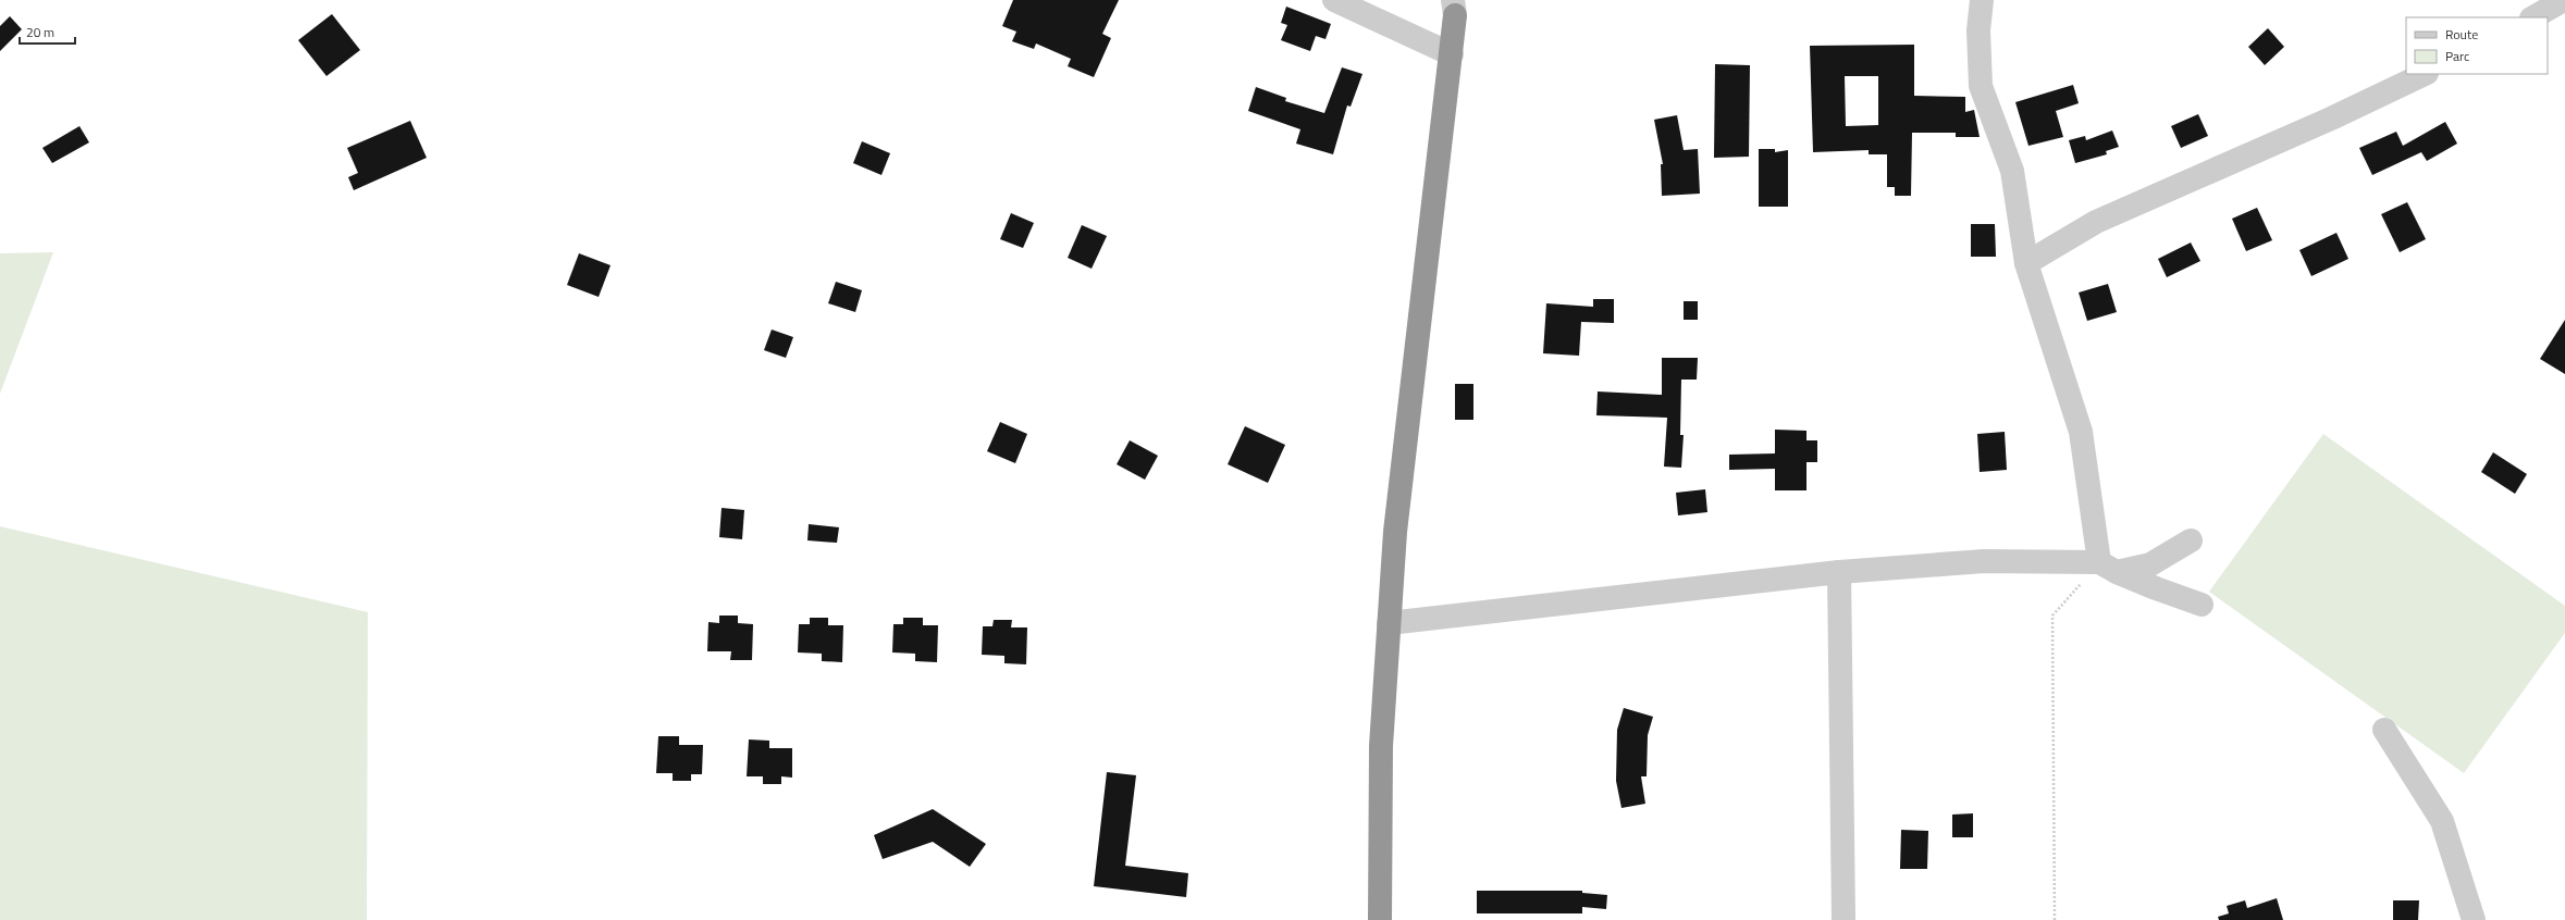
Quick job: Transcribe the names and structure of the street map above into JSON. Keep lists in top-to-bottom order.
{
  "legend": ["Route", "Parc"],
  "scale_bar": "20 m"
}
